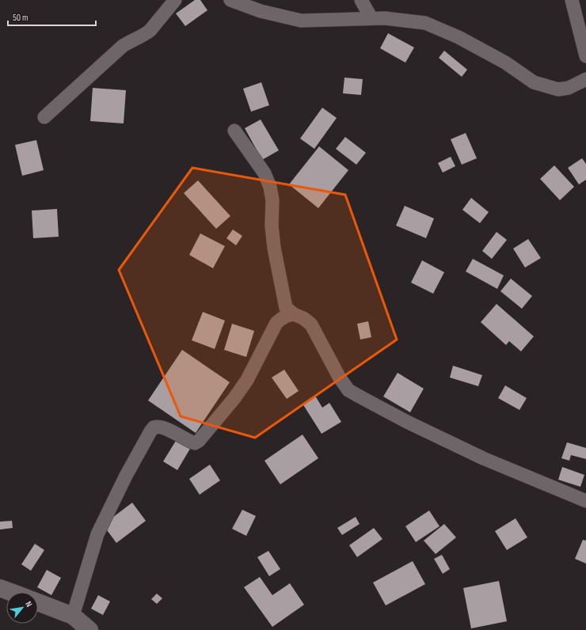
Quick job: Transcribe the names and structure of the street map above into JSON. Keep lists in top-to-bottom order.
{
  "scale_bar": "50 m",
  "north": "top right"
}
